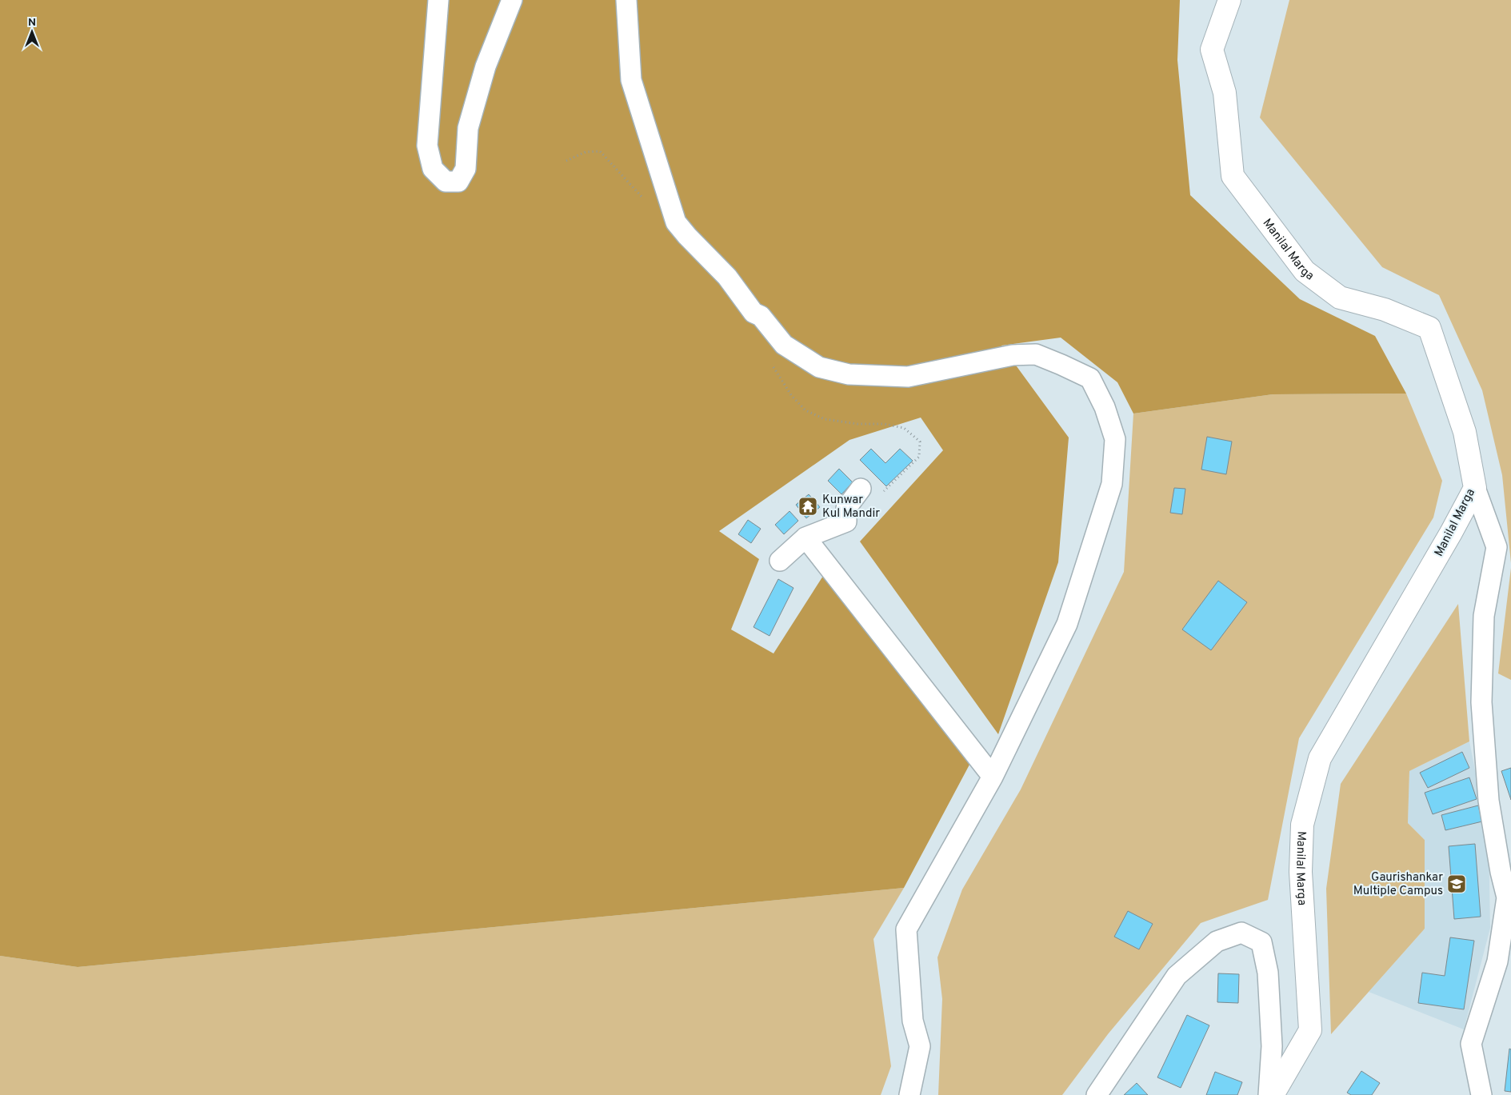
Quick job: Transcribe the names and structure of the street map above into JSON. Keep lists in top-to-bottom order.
{
  "streets": {
    "street": ["Manilal Marga"]
  },
  "places": {
    "temple": ["Kunwar Kul Mandir"],
    "school or university": ["Gaurishankar Multiple Campus"]
  },
  "north": "top"
}
